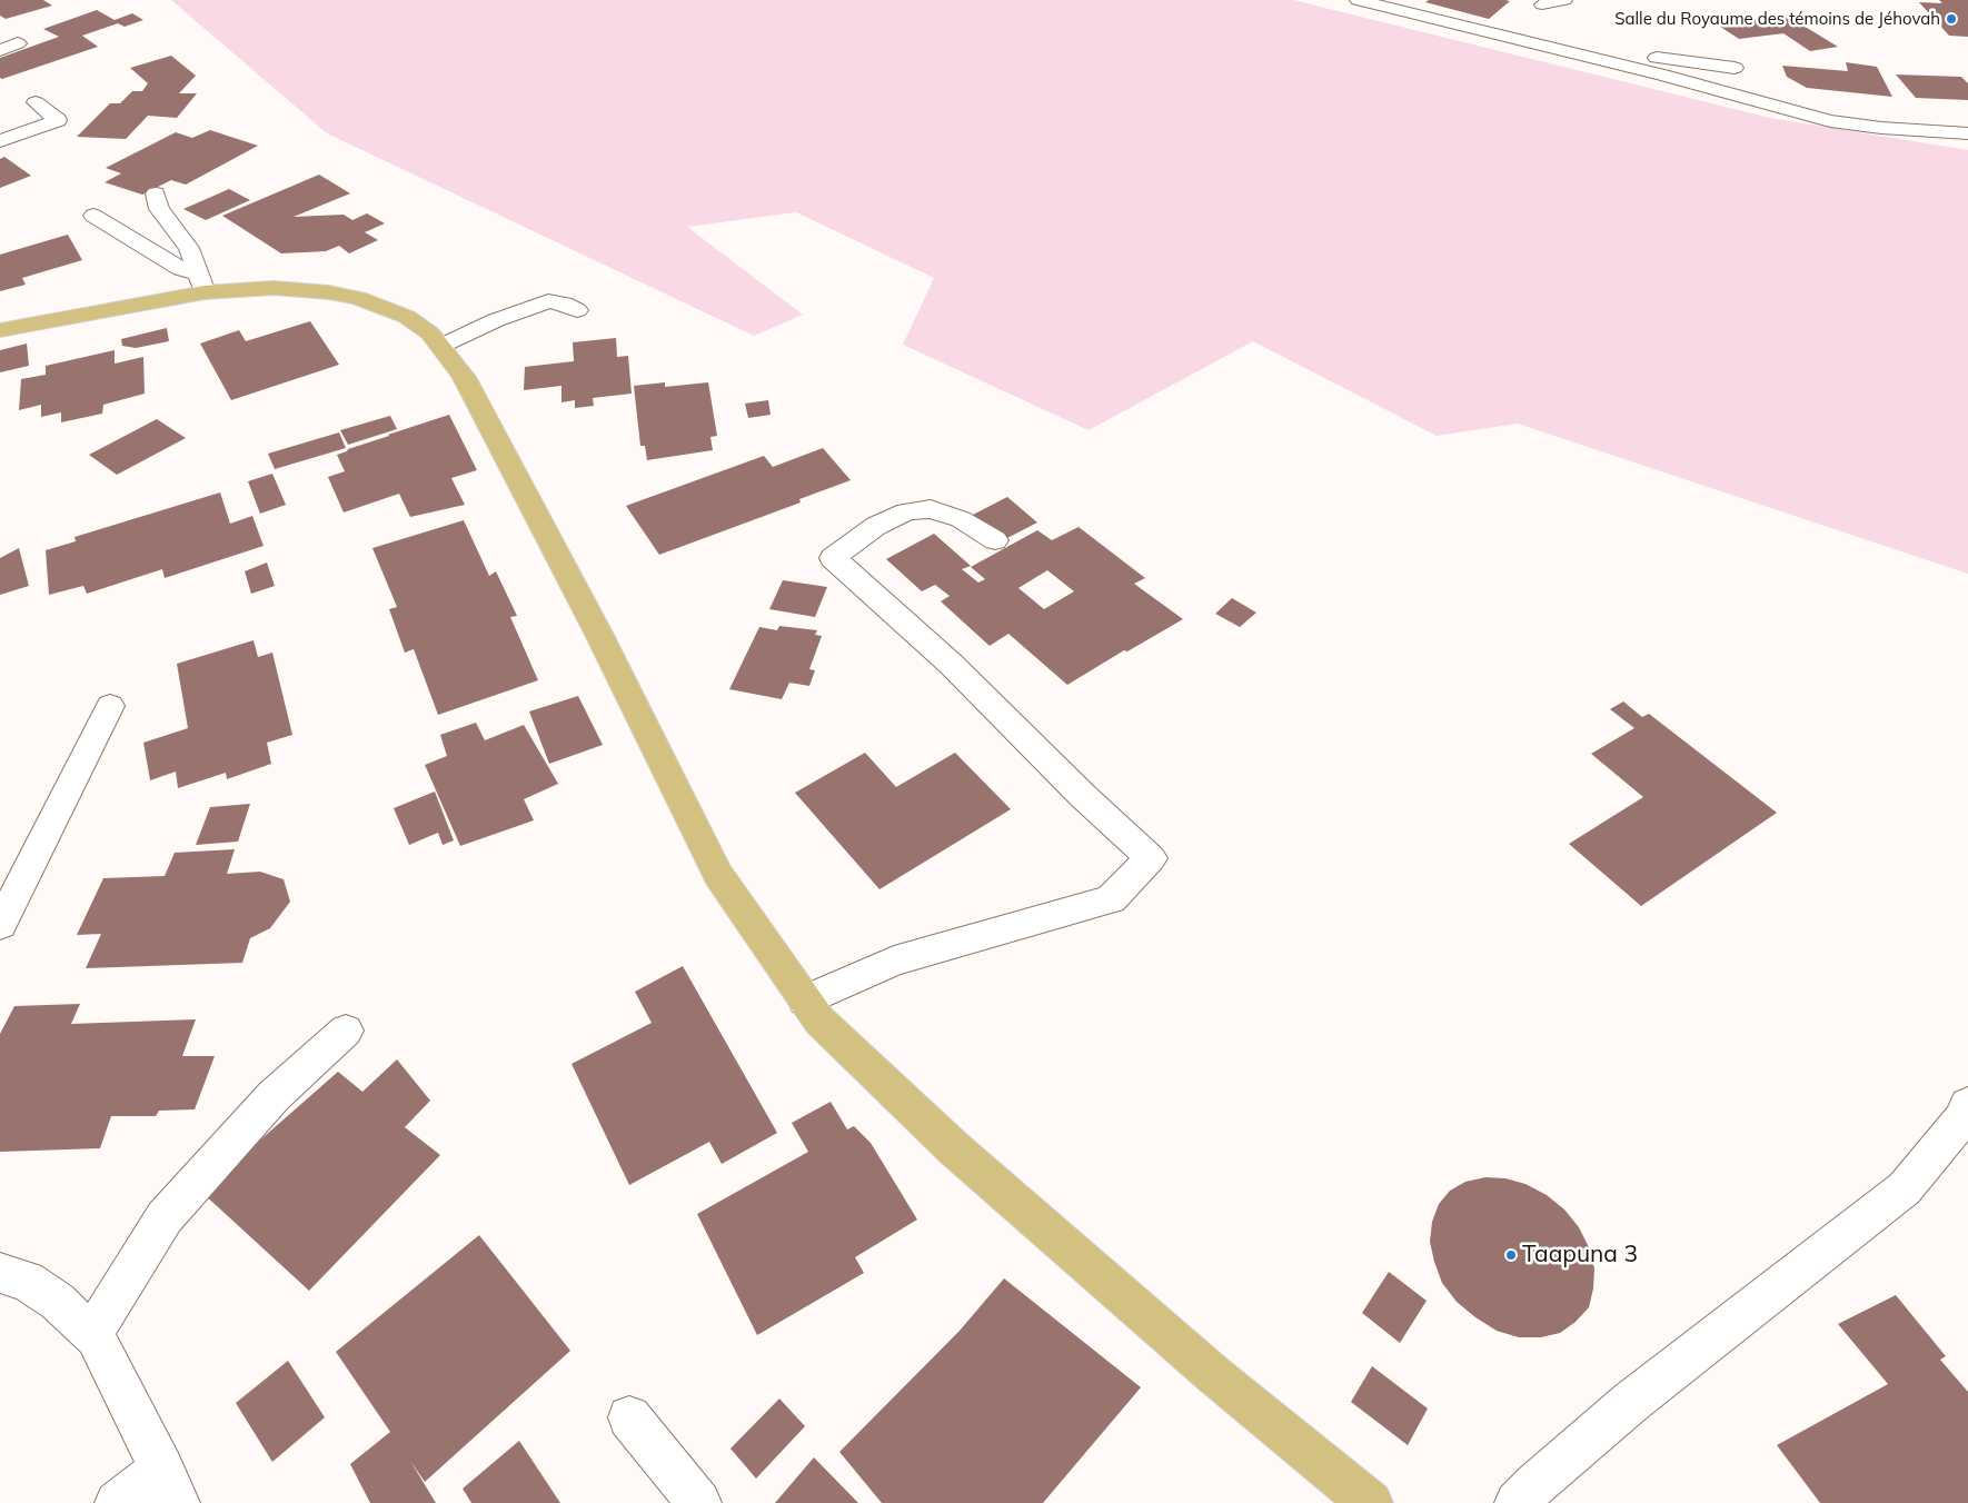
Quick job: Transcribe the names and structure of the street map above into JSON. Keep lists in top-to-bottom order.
{
  "places": ["Salle du Royaume des témoins de Jéhovah", "Taapuna 3"]
}
